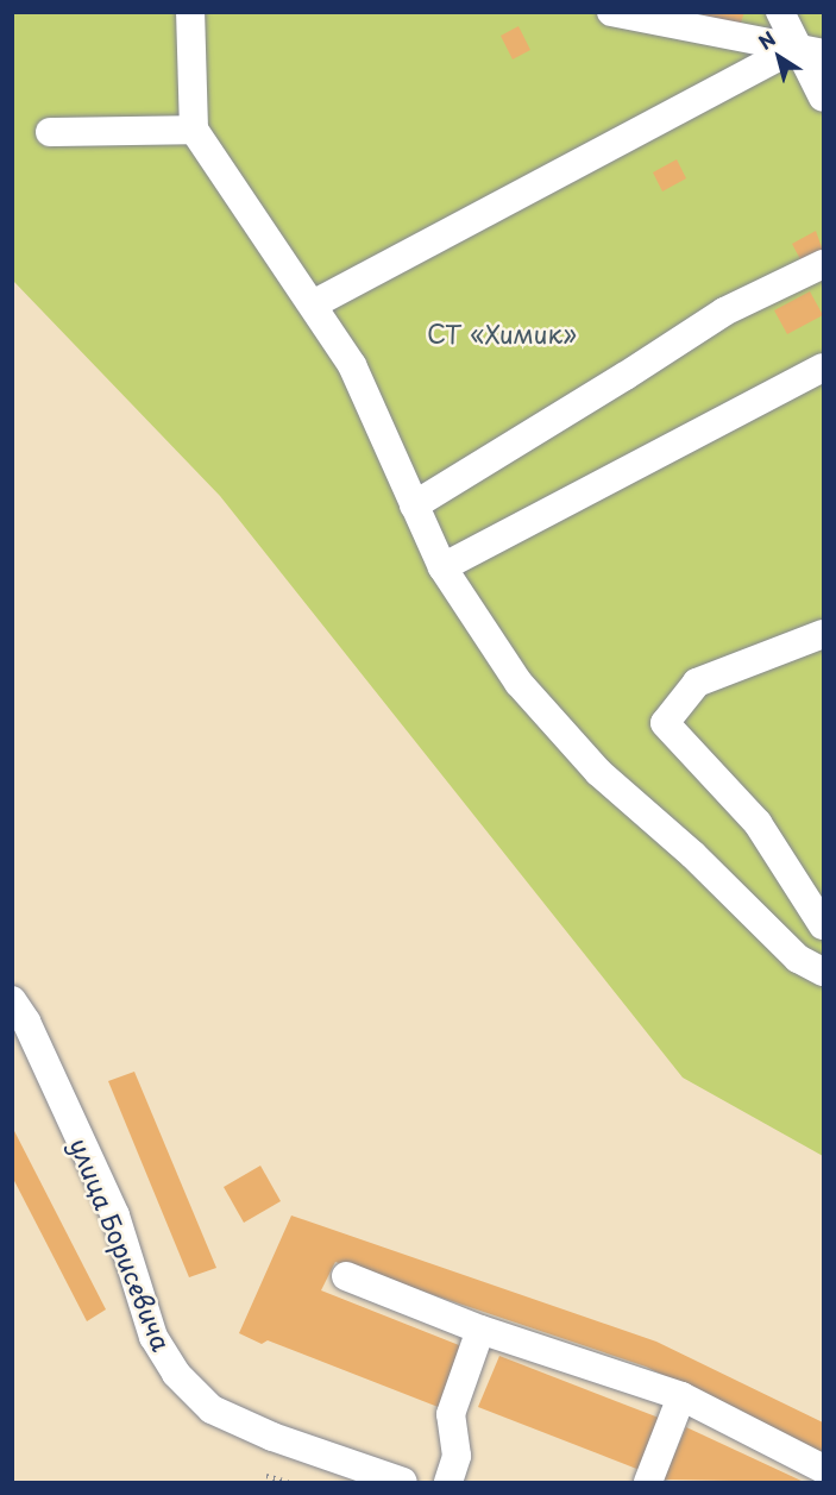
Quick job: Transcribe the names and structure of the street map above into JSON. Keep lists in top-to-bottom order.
{
  "streets": {
    "street": ["улица Борисевича"]
  },
  "parks": ["СТ «Химик»"],
  "north": "top left"
}
